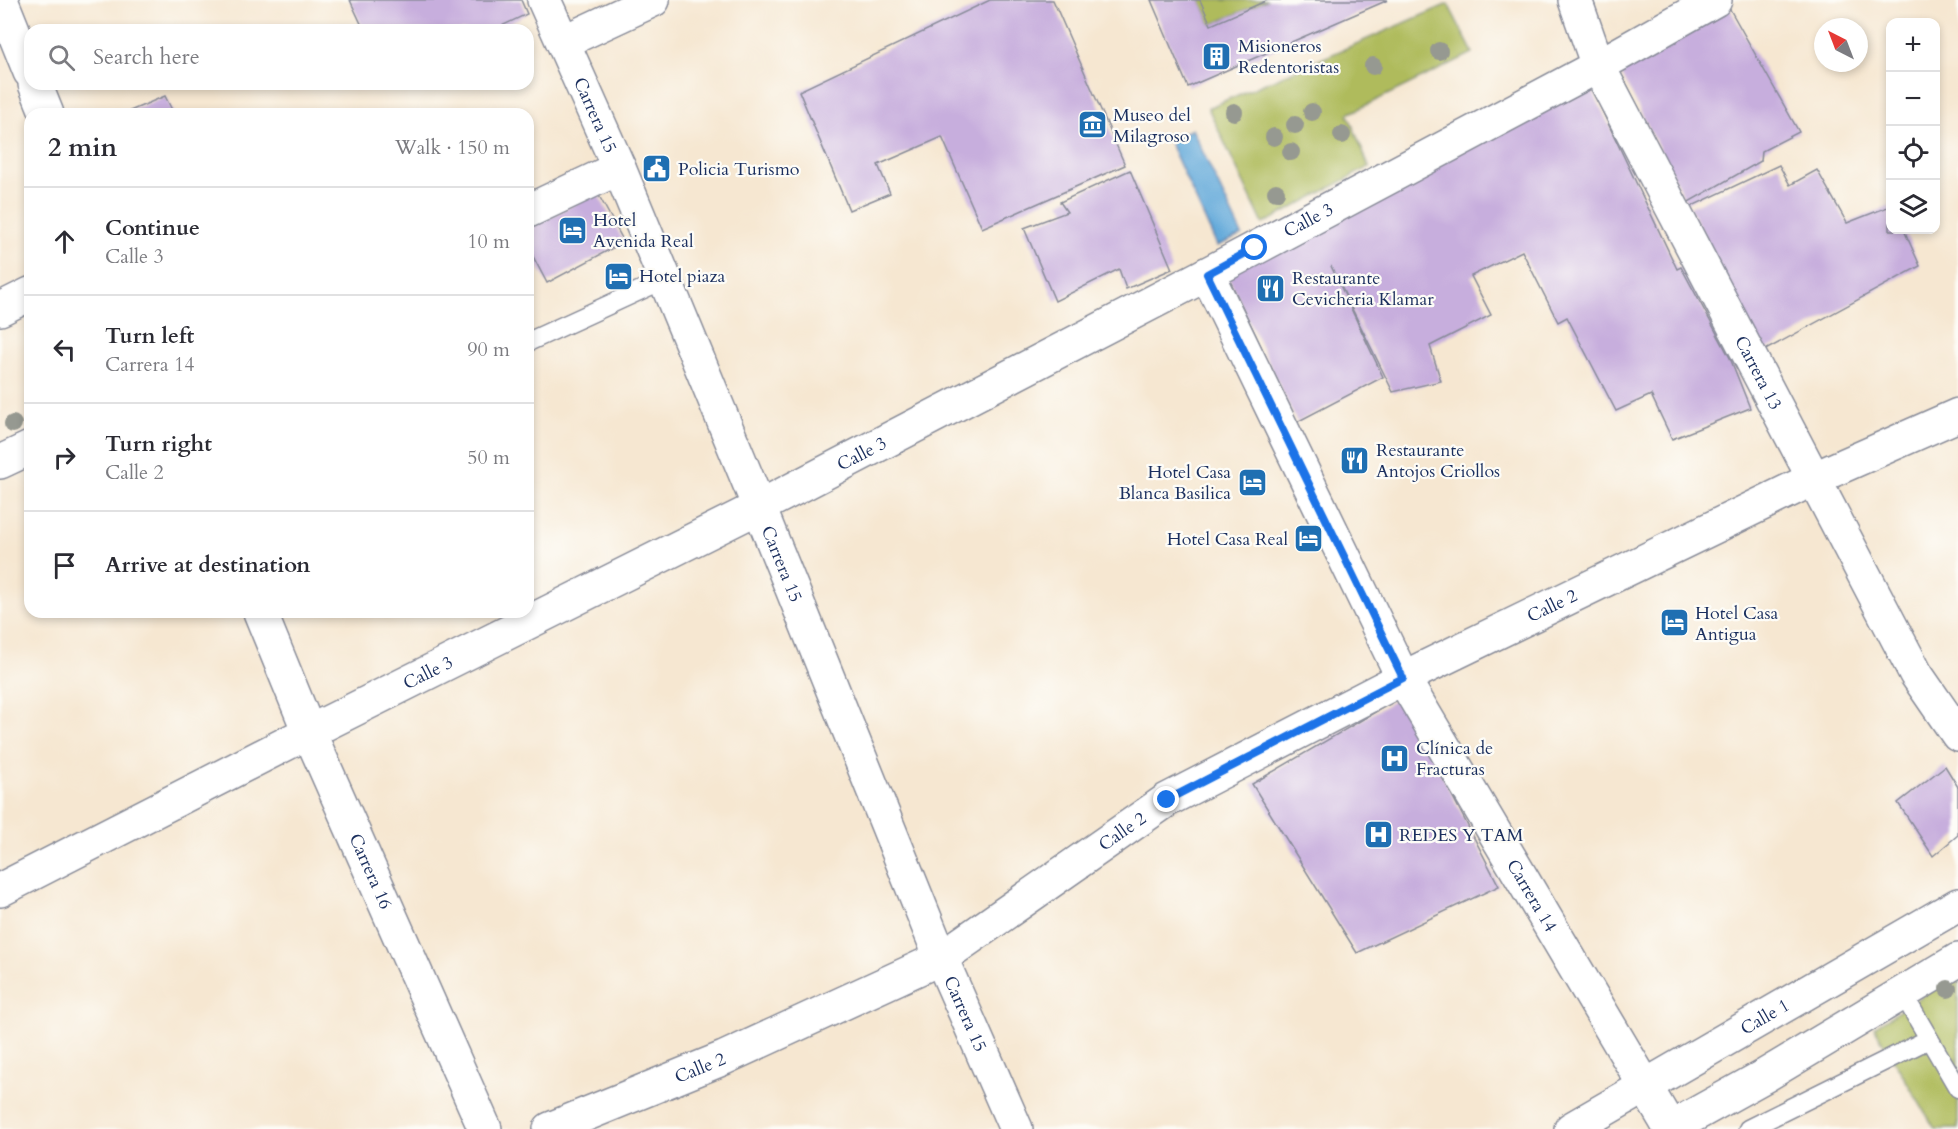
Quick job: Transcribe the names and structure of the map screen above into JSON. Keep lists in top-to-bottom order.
{
  "streets": {
    "street": [
      "Carrera 15",
      "Calle 3",
      "Carrera 13",
      "Calle 2",
      "Carrera 16",
      "Carrera 14",
      "Calle 1"
    ]
  },
  "crossings": [
    ["Carrera 15", "Calle 3"],
    ["Carrera 15", "Calle 2"],
    ["Calle 3", "Carrera 13"],
    ["Calle 3", "Carrera 16"],
    ["Calle 3", "Carrera 14"],
    ["Carrera 13", "Calle 2"],
    ["Calle 2", "Carrera 14"],
    ["Carrera 14", "Calle 1"]
  ],
  "places": {
    "building": ["Misioneros Redentoristas"],
    "museum": ["Museo del Milagroso"],
    "public building": ["Policia Turismo"],
    "hotel": [
      "Hotel Avenida Real",
      "Hotel piaza",
      "Hotel Casa Blanca Basilica",
      "Hotel Casa Real",
      "Hotel Casa Antigua"
    ],
    "restaurant": ["Restaurante Cevicheria Klamar", "Restaurante Antojos Criollos"],
    "hospital": ["Clínica de Fracturas", "REDES Y TAM"]
  },
  "north": "top left",
  "page": {
    "map_buttons": ["+", "−"],
    "search": "Search here",
    "heading": ["2 min", "Walk · 150 m"],
    "list": [
      ["Continue", "Calle 3", "10 m"],
      ["Turn left", "Carrera 14", "90 m"],
      ["Turn right", "Calle 2", "50 m"],
      "Arrive at destination"
    ]
  }
}
